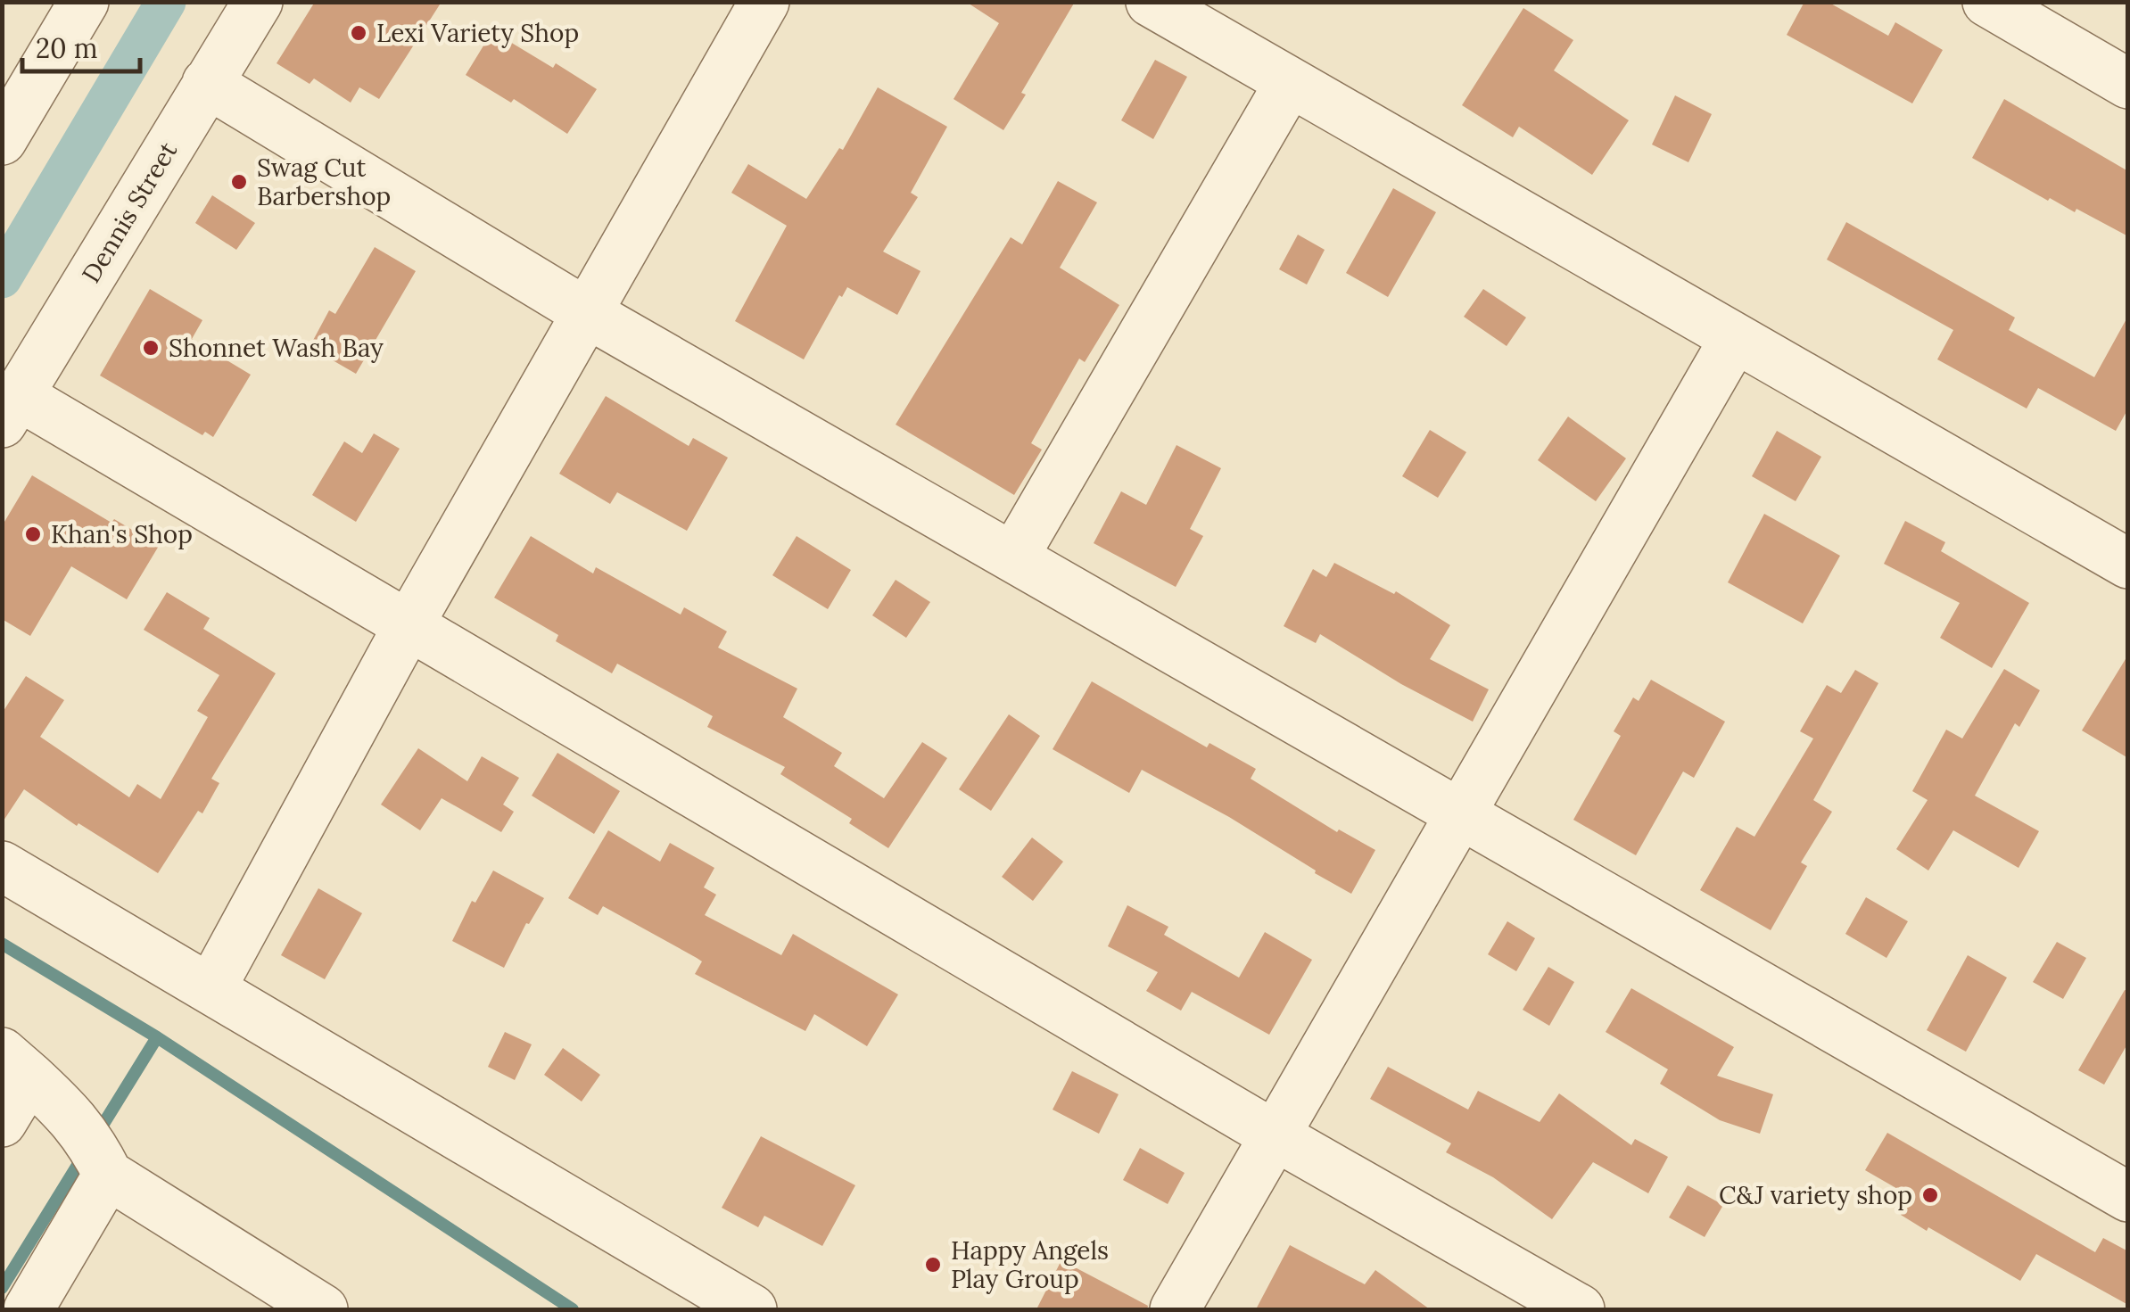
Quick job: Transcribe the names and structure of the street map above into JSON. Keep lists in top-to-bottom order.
{
  "streets": {
    "street": ["Dennis Street"]
  },
  "places": [
    "Lexi Variety Shop",
    "Swag Cut Barbershop",
    "Shonnet Wash Bay",
    "Khan's Shop",
    "C&J variety shop",
    "Happy Angels Play Group"
  ],
  "scale_bar": "20 m"
}
